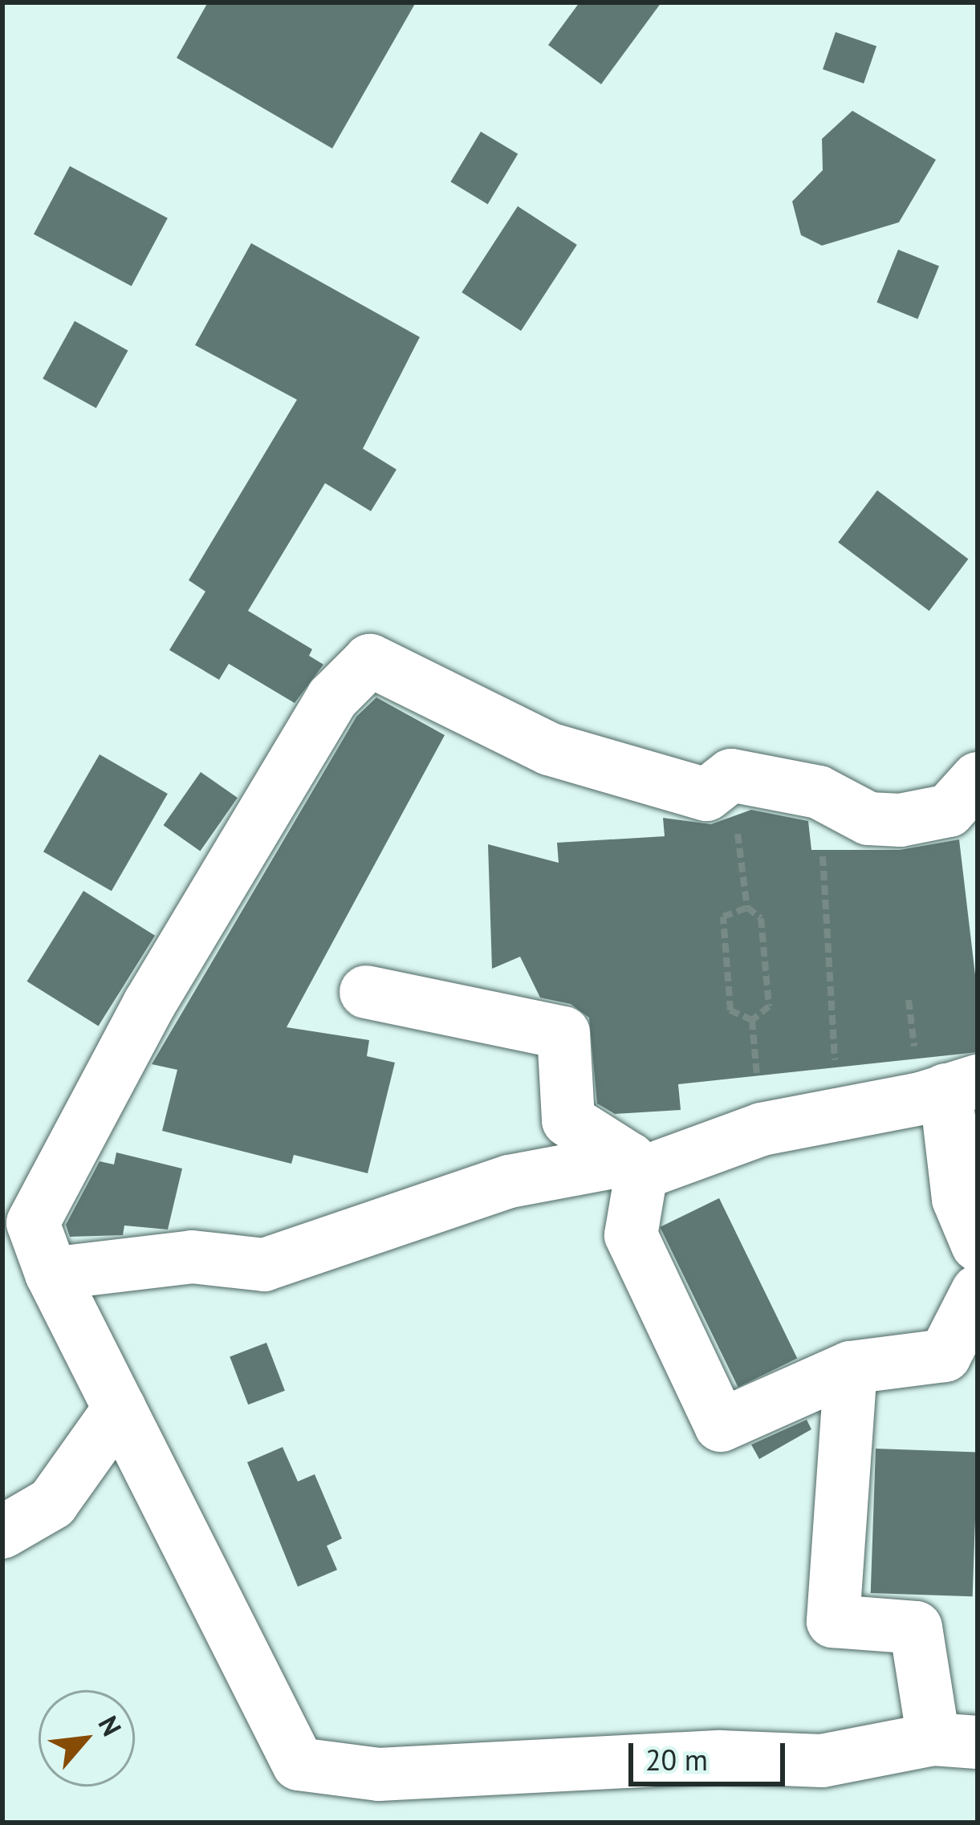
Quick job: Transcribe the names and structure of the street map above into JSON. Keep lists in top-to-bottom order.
{
  "scale_bar": "20 m",
  "north": "top right"
}
